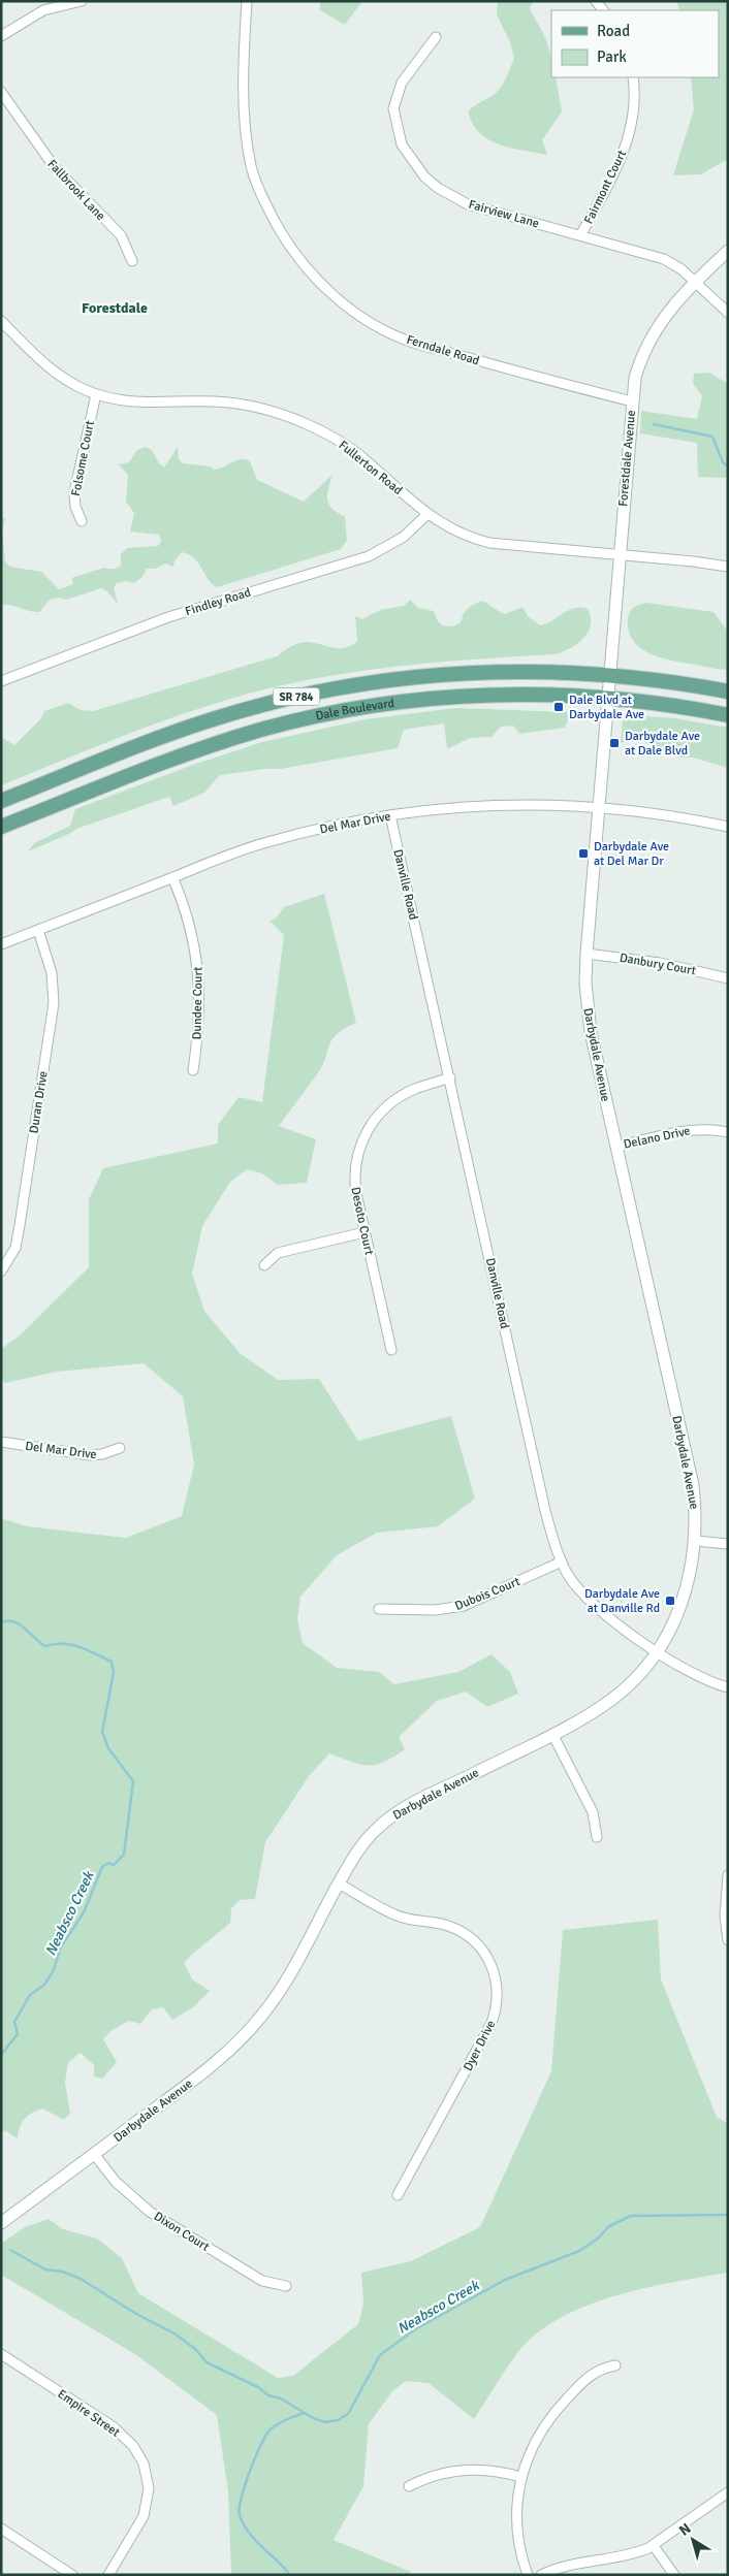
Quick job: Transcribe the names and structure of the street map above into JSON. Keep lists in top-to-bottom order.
{
  "streets": {
    "main road": ["SR 784", "Dale Boulevard"],
    "street": [
      "Fairmont Court",
      "Fallbrook Lane",
      "Fairview Lane",
      "Ferndale Road",
      "Folsome Court",
      "Forestdale Avenue",
      "Fullerton Road",
      "Findley Road",
      "Del Mar Drive",
      "Danville Road",
      "Danbury Court",
      "Dundee Court",
      "Darbydale Avenue",
      "Duran Drive",
      "Delano Drive",
      "Desoto Court",
      "Dubois Court",
      "Dyer Drive",
      "Dixon Court",
      "Empire Street"
    ]
  },
  "crossings": [
    ["Fairmont Court", "Fairview Lane"],
    ["Fairview Lane", "Forestdale Avenue"],
    ["Ferndale Road", "Forestdale Avenue"],
    ["Folsome Court", "Fullerton Road"],
    ["Forestdale Avenue", "Fullerton Road"],
    ["Forestdale Avenue", "Dale Boulevard"],
    ["Forestdale Avenue", "Darbydale Avenue"],
    ["Fullerton Road", "Findley Road"],
    ["Dale Boulevard", "Darbydale Avenue"],
    ["Del Mar Drive", "Danville Road"],
    ["Del Mar Drive", "Dundee Court"],
    ["Del Mar Drive", "Darbydale Avenue"],
    ["Del Mar Drive", "Duran Drive"],
    ["Danville Road", "Darbydale Avenue"],
    ["Danville Road", "Desoto Court"],
    ["Danville Road", "Dubois Court"],
    ["Danbury Court", "Darbydale Avenue"],
    ["Darbydale Avenue", "Delano Drive"],
    ["Darbydale Avenue", "Dyer Drive"],
    ["Darbydale Avenue", "Dixon Court"]
  ],
  "districts": ["Forestdale"],
  "water": ["Neabsco Creek"],
  "places": {
    "transit": [
      "Dale Blvd at Darbydale Ave",
      "Darbydale Ave at Dale Blvd",
      "Darbydale Ave at Del Mar Dr",
      "Darbydale Ave at Danville Rd"
    ]
  },
  "legend": ["Road", "Park"],
  "north": "top left"
}
